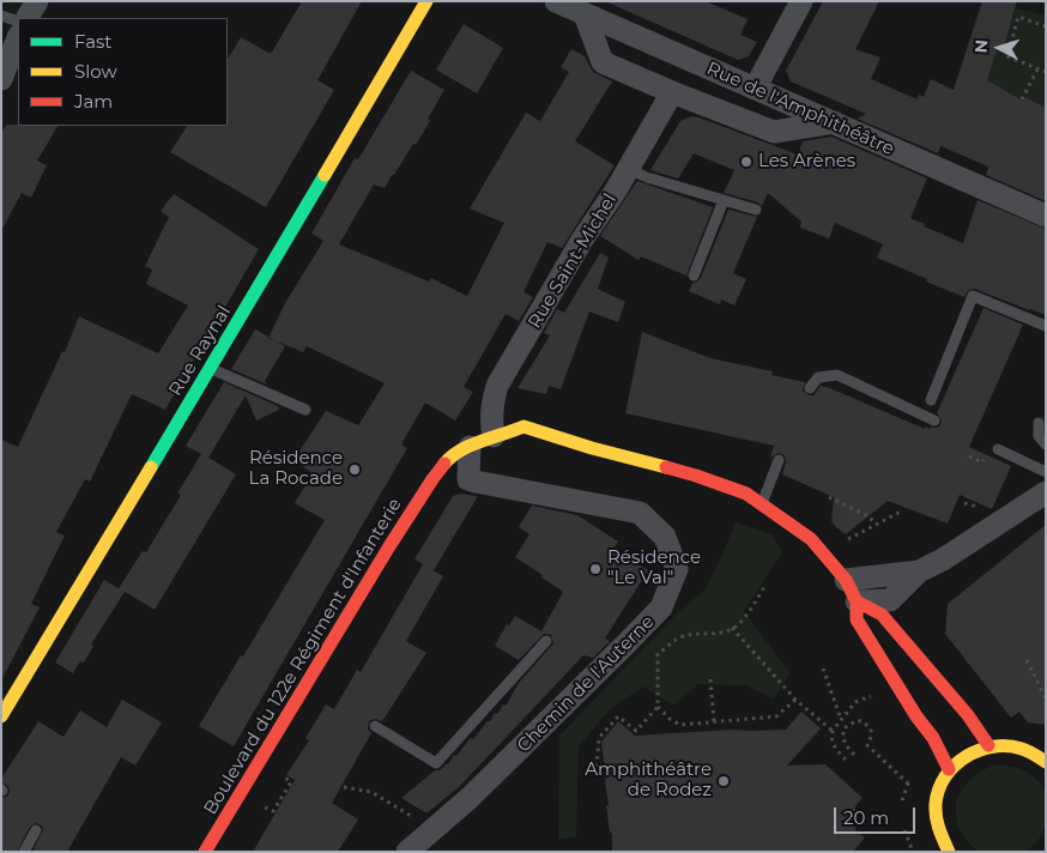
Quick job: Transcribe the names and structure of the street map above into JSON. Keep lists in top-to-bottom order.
{
  "streets": {
    "main road": ["Rue Raynal", "Boulevard du 122e Régiment d'Infanterie"],
    "street": ["Rue de l'Amphithéâtre", "Rue Saint-Michel", "Chemin de l'Auterne"]
  },
  "crossings": [
    ["Rue Saint-Michel", "Boulevard du 122e Régiment d'Infanterie"],
    ["Boulevard du 122e Régiment d'Infanterie", "Chemin de l'Auterne"]
  ],
  "places": [
    "Les Arènes",
    "Résidence La Rocade",
    "Résidence \"Le Val\"",
    "Amphithéâtre de Rodez"
  ],
  "legend": ["Fast", "Slow", "Jam"],
  "scale_bar": "20 m",
  "north": "left"
}
